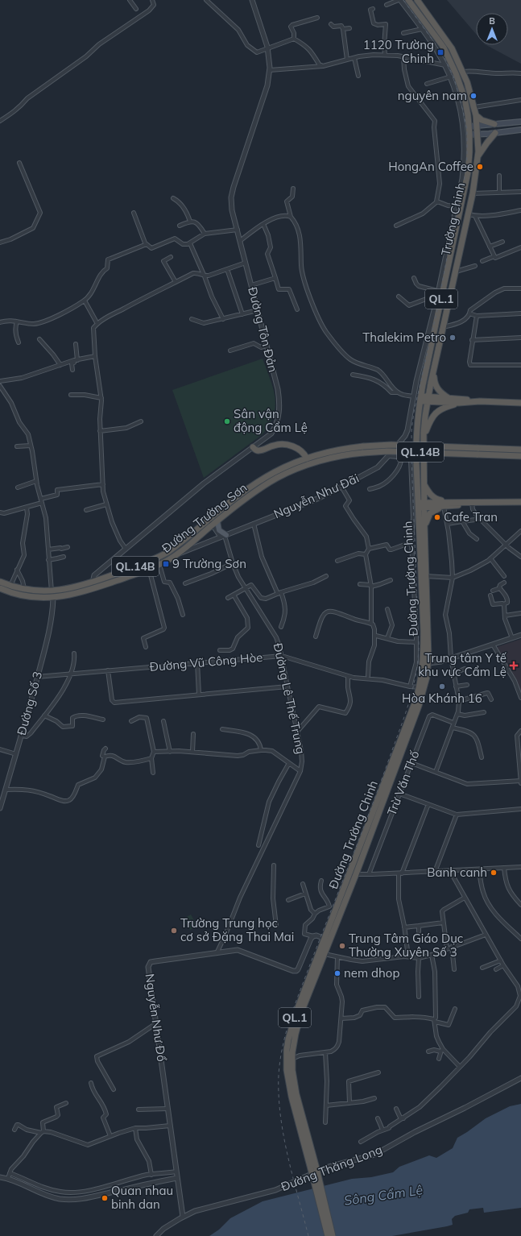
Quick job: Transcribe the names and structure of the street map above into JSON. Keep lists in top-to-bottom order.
{
  "streets": {
    "highway": [
      "QL.1",
      "QL.14B",
      "Đường Trường Sơn",
      "Đường Trường Chinh"
    ],
    "street": [
      "Trường Chinh",
      "Đường Tôn Đản",
      "Nguyễn Như Đãi",
      "Đường Vũ Công Hòe",
      "Đường Lê Thế Trung",
      "Đường Số 3",
      "Trừ Văn Thố",
      "Nguyễn Như Đổ",
      "Đường Thăng Long"
    ]
  },
  "crossings": [
    ["Trường Chinh", "Nguyễn Như Đãi"],
    ["Trường Chinh", "Đường Trường Chinh"],
    ["QL.1", "Đường Trường Chinh"],
    ["Đường Tôn Đản", "Đường Trường Sơn"],
    ["QL.14B", "Đường Trường Sơn"],
    ["Nguyễn Như Đãi", "Đường Trường Sơn"],
    ["Nguyễn Như Đãi", "Đường Lê Thế Trung"],
    ["Đường Trường Sơn", "Đường Số 3"],
    ["Đường Trường Chinh", "Đường Vũ Công Hòe"],
    ["Đường Vũ Công Hòe", "Đường Lê Thế Trung"],
    ["Đường Vũ Công Hòe", "Đường Số 3"],
    ["Đường Lê Thế Trung", "Nguyễn Như Đổ"],
    ["Nguyễn Như Đổ", "Đường Thăng Long"]
  ],
  "water": ["Sông Cẩm Lệ"],
  "places": {
    "transit": ["1120 Trường Chinh", "9 Trường Sơn"],
    "other": [
      "nguyên nam",
      "HongAn Coffee",
      "Thalekim Petro",
      "Sân vận động Cẩm Lệ",
      "Cafe Tran",
      "Hòa Khánh 16",
      "Banh canh",
      "Trường Trung học cơ sở Đặng Thai Mai",
      "Trung Tâm Giáo Dục Thường Xuyên Số 3",
      "nem dhop",
      "Quan nhau binh dan"
    ],
    "health": ["Trung tâm Y tế khu vực Cẩm Lệ"]
  },
  "north": "top"
}
